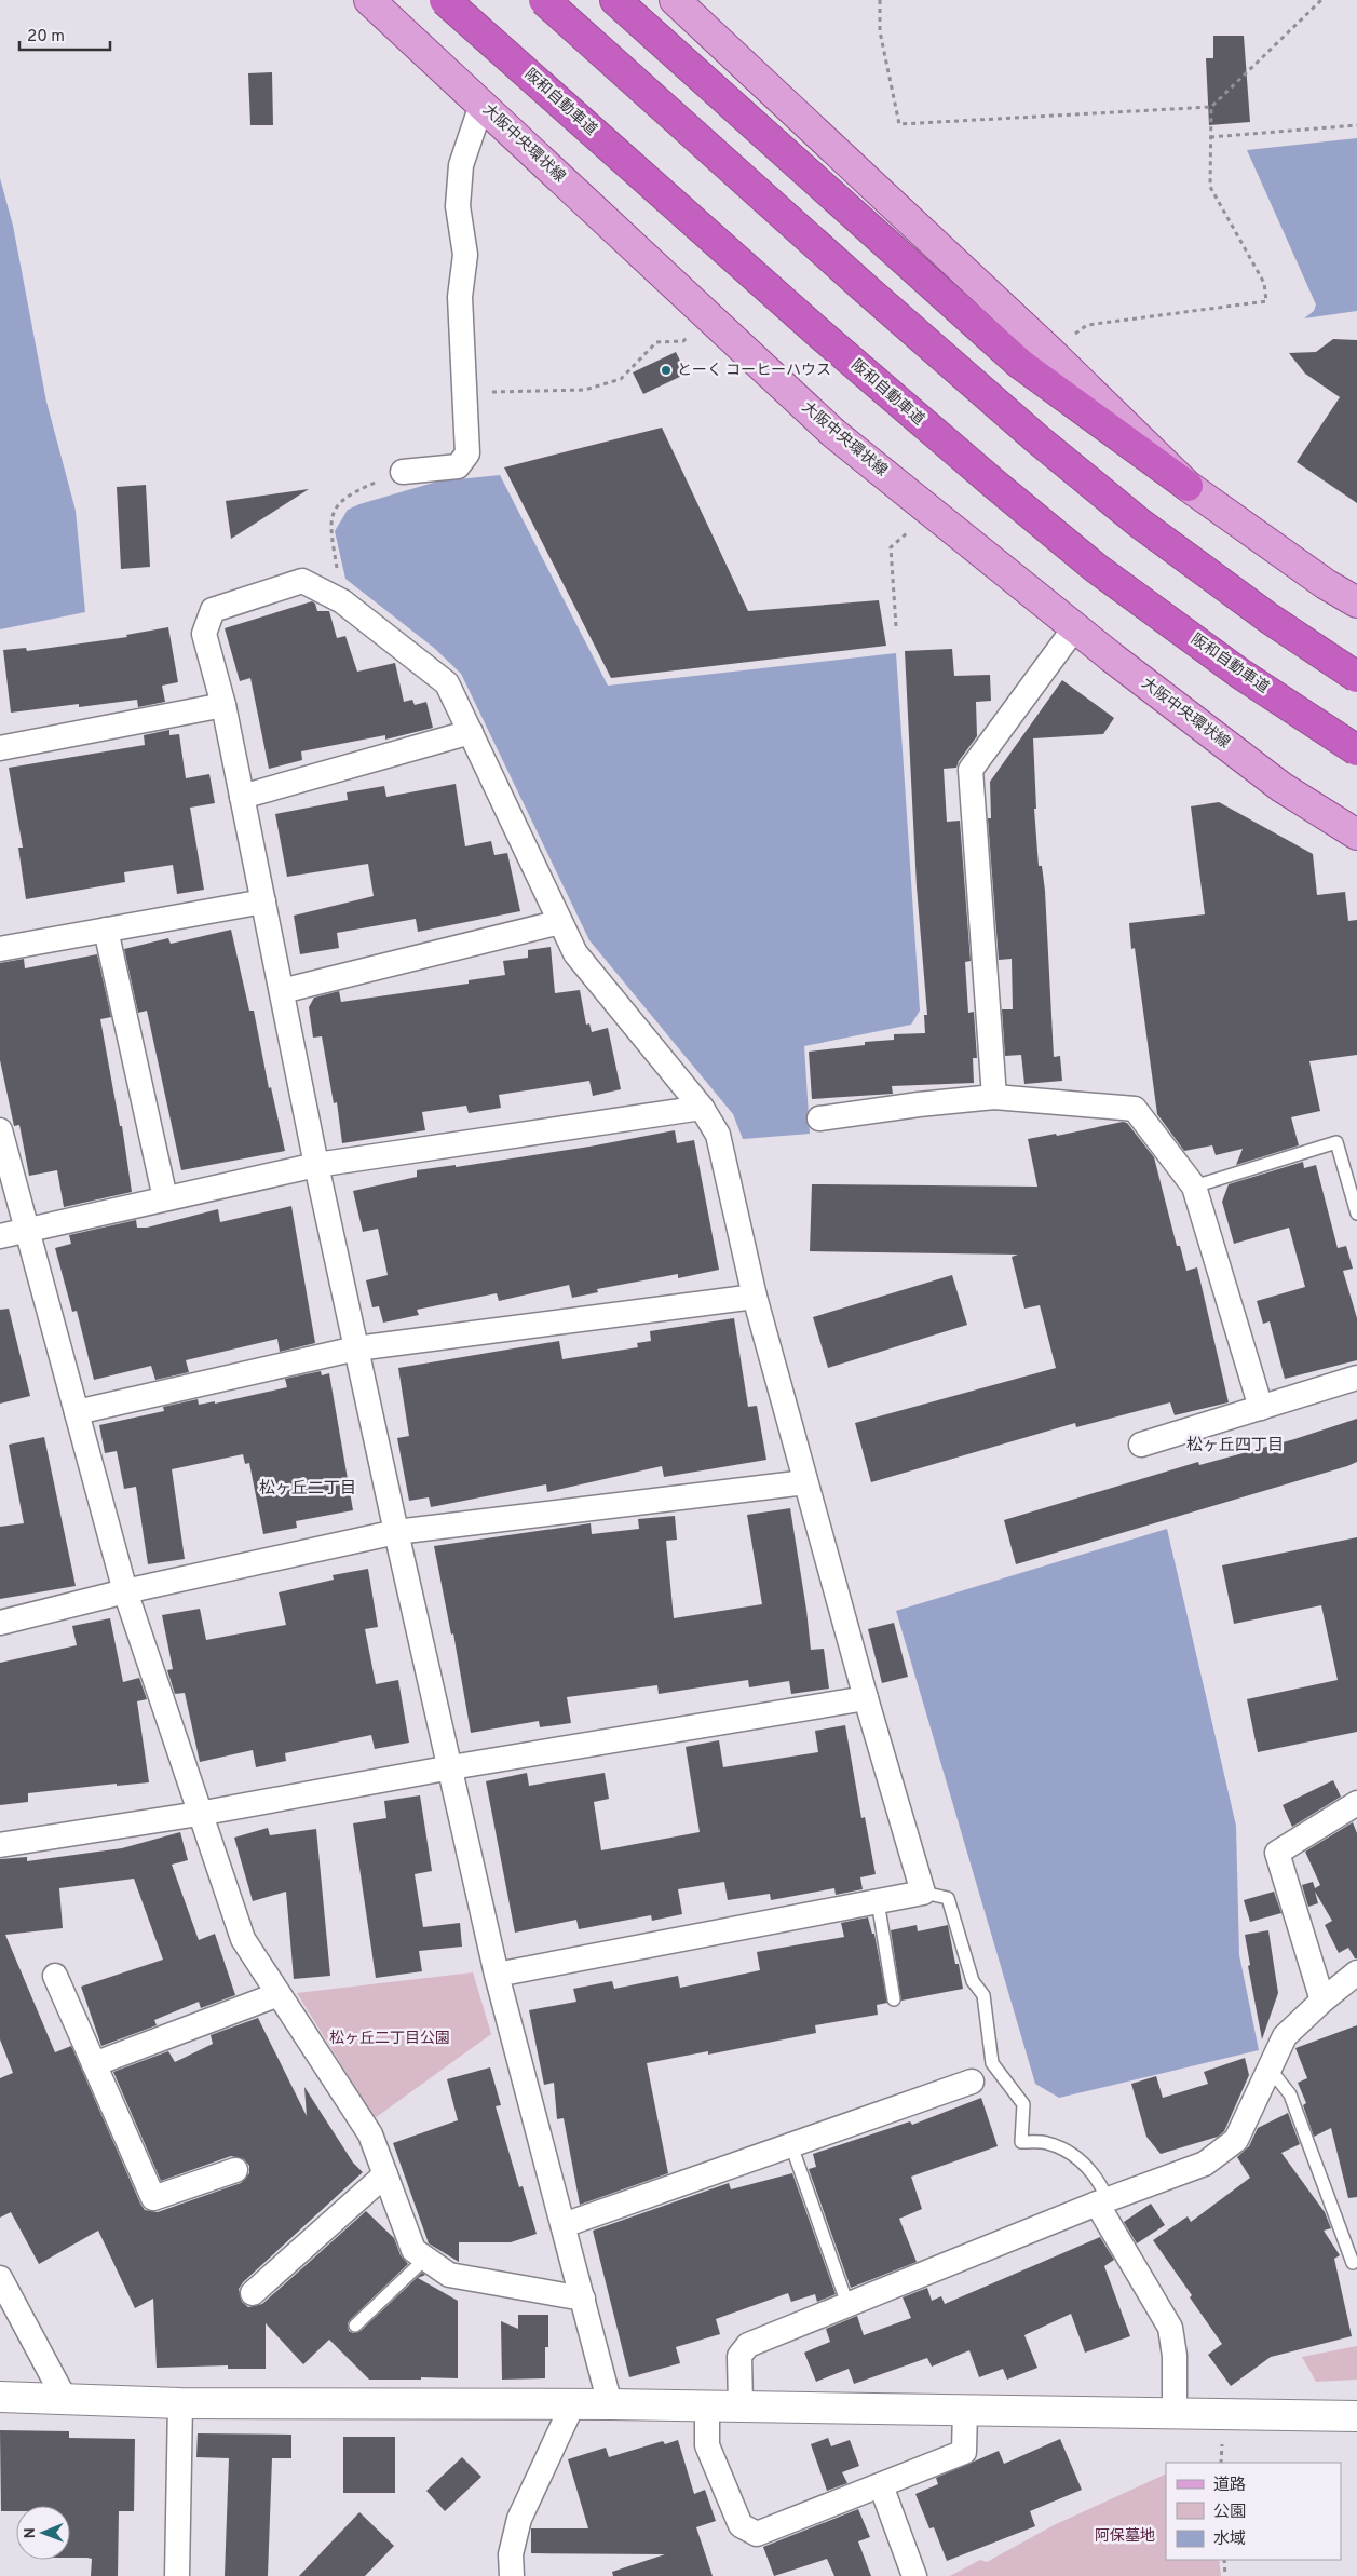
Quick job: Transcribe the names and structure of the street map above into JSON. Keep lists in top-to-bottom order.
{
  "streets": {
    "highway": ["阪和自動車道"],
    "main road": ["大阪中央環状線"]
  },
  "districts": ["松ヶ丘四丁目", "松ヶ丘二丁目"],
  "parks": ["松ヶ丘二丁目公園", "阿保墓地"],
  "places": ["とーく コーヒーハウス"],
  "legend": ["道路", "公園", "水域"],
  "scale_bar": "20 m",
  "north": "left"
}
